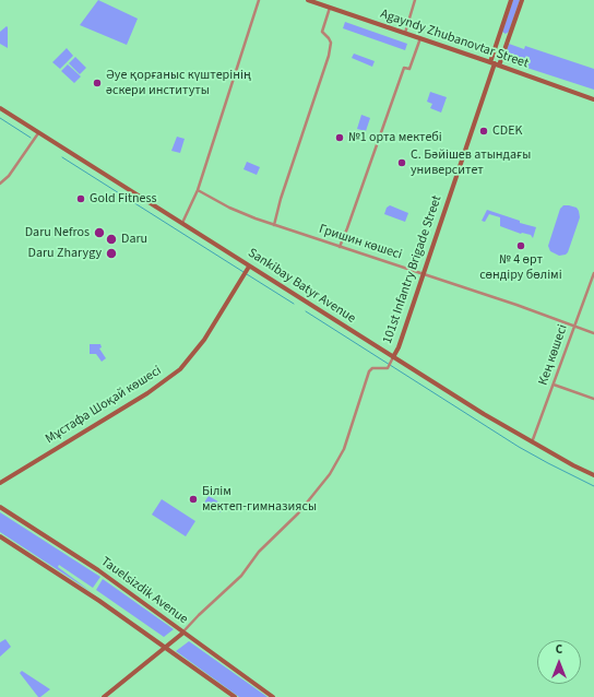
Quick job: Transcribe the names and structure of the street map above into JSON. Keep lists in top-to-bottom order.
{
  "streets": {
    "street": [
      "Agayndy Zhubanovtar Street",
      "Гришин көшесі",
      "101st Infantry Brigade Street",
      "Sankibay Batyr Avenue",
      "Кең көшесі",
      "Мұстафа Шоқай көшесі",
      "Tauelsizdik Avenue"
    ]
  },
  "crossings": [
    ["Agayndy Zhubanovtar Street", "101st Infantry Brigade Street"],
    ["Гришин көшесі", "101st Infantry Brigade Street"],
    ["Гришин көшесі", "Кең көшесі"],
    ["101st Infantry Brigade Street", "Sankibay Batyr Avenue"],
    ["Sankibay Batyr Avenue", "Кең көшесі"],
    ["Sankibay Batyr Avenue", "Мұстафа Шоқай көшесі"]
  ],
  "places": [
    "Әуе қорғаныс күштерінің әскери институты",
    "CDEK",
    "№1 орта мектебі",
    "С. Бәйішев атындағы университет",
    "Gold Fitness",
    "Daru Nefros",
    "Daru",
    "№ 4 өрт сөндіру бөлімі",
    "Daru Zharygy",
    "Білім мектеп-гимназиясы"
  ],
  "north": "top"
}
